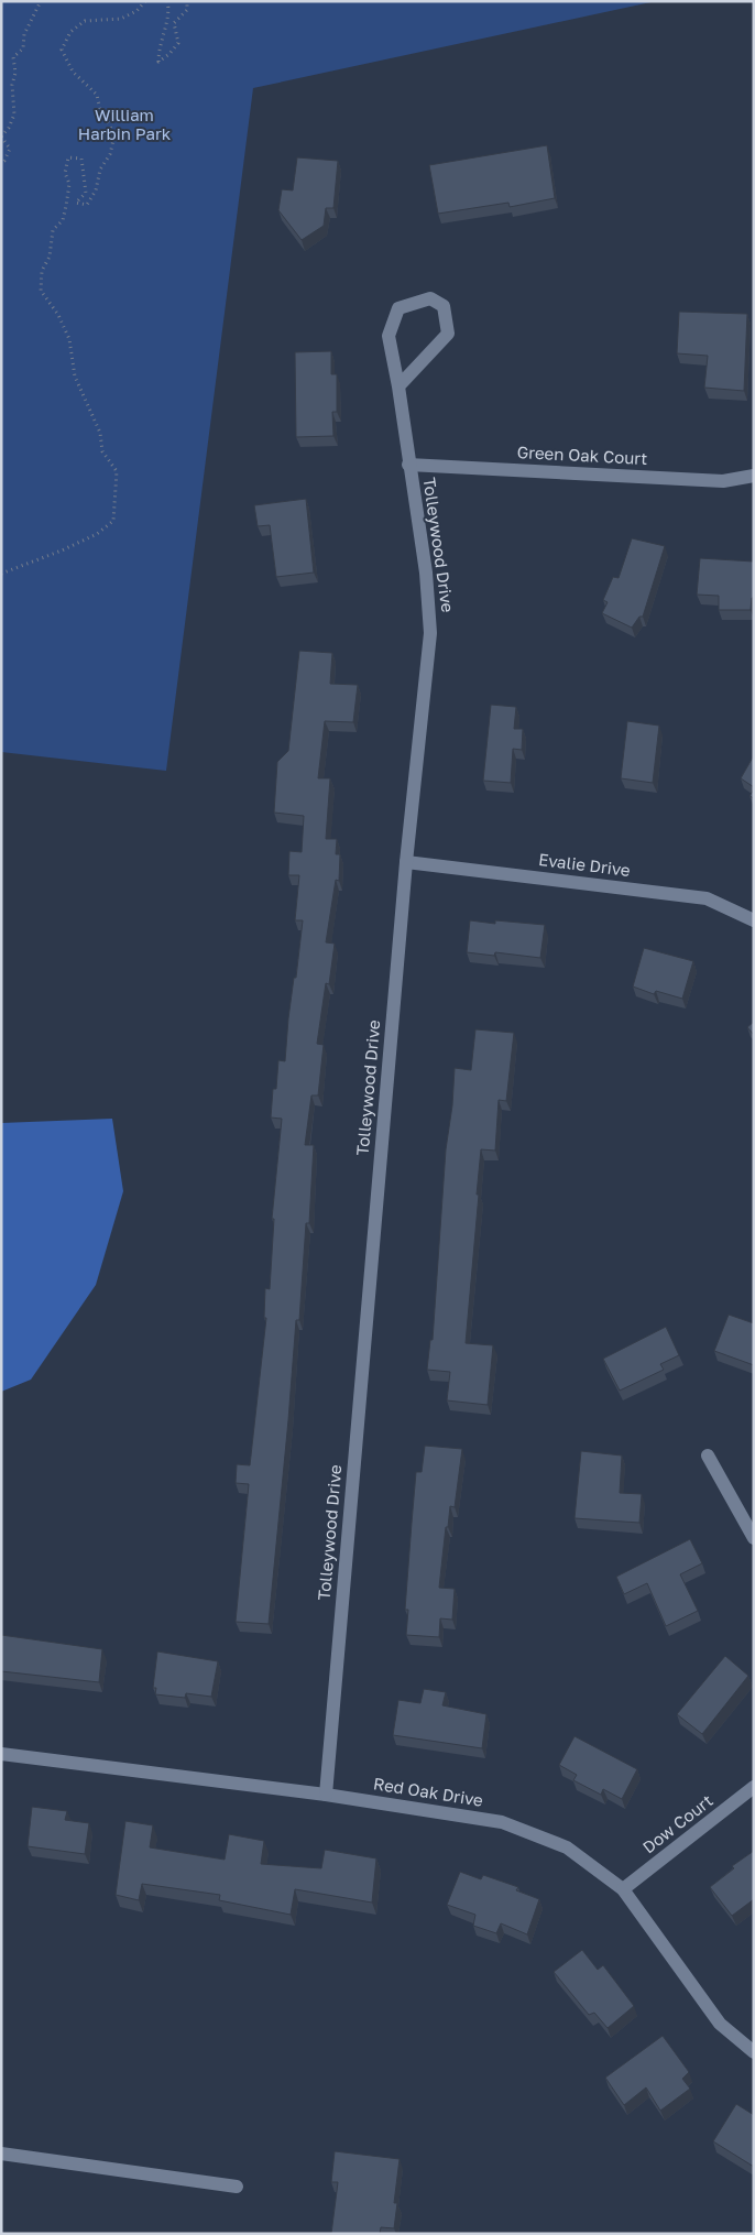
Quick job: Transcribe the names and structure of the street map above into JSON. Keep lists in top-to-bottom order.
{
  "streets": {
    "street": [
      "Green Oak Court",
      "Tolleywood Drive",
      "Evalie Drive",
      "Red Oak Drive",
      "Dow Court"
    ]
  },
  "crossings": [
    ["Green Oak Court", "Tolleywood Drive"],
    ["Tolleywood Drive", "Evalie Drive"],
    ["Tolleywood Drive", "Red Oak Drive"],
    ["Red Oak Drive", "Dow Court"]
  ],
  "parks": ["William Harbin Park"]
}
